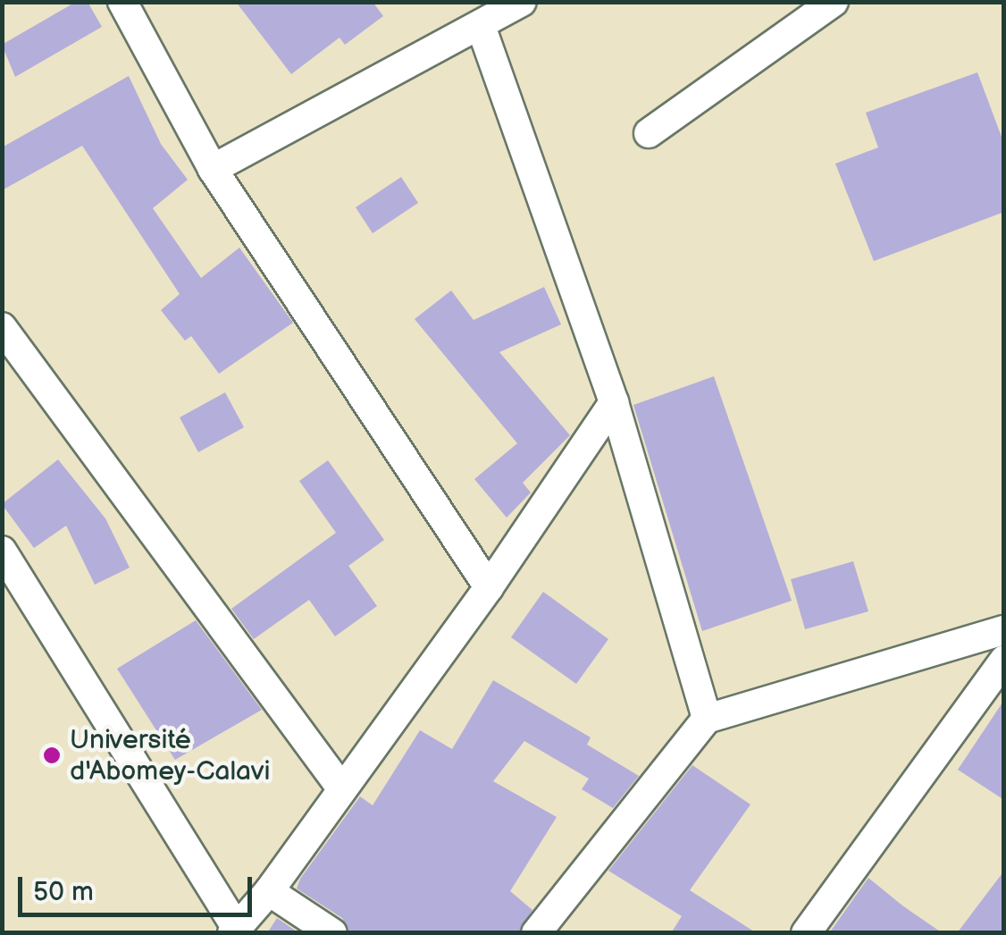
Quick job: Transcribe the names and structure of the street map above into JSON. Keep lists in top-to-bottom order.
{
  "places": ["Université d'Abomey-Calavi"],
  "scale_bar": "50 m"
}
